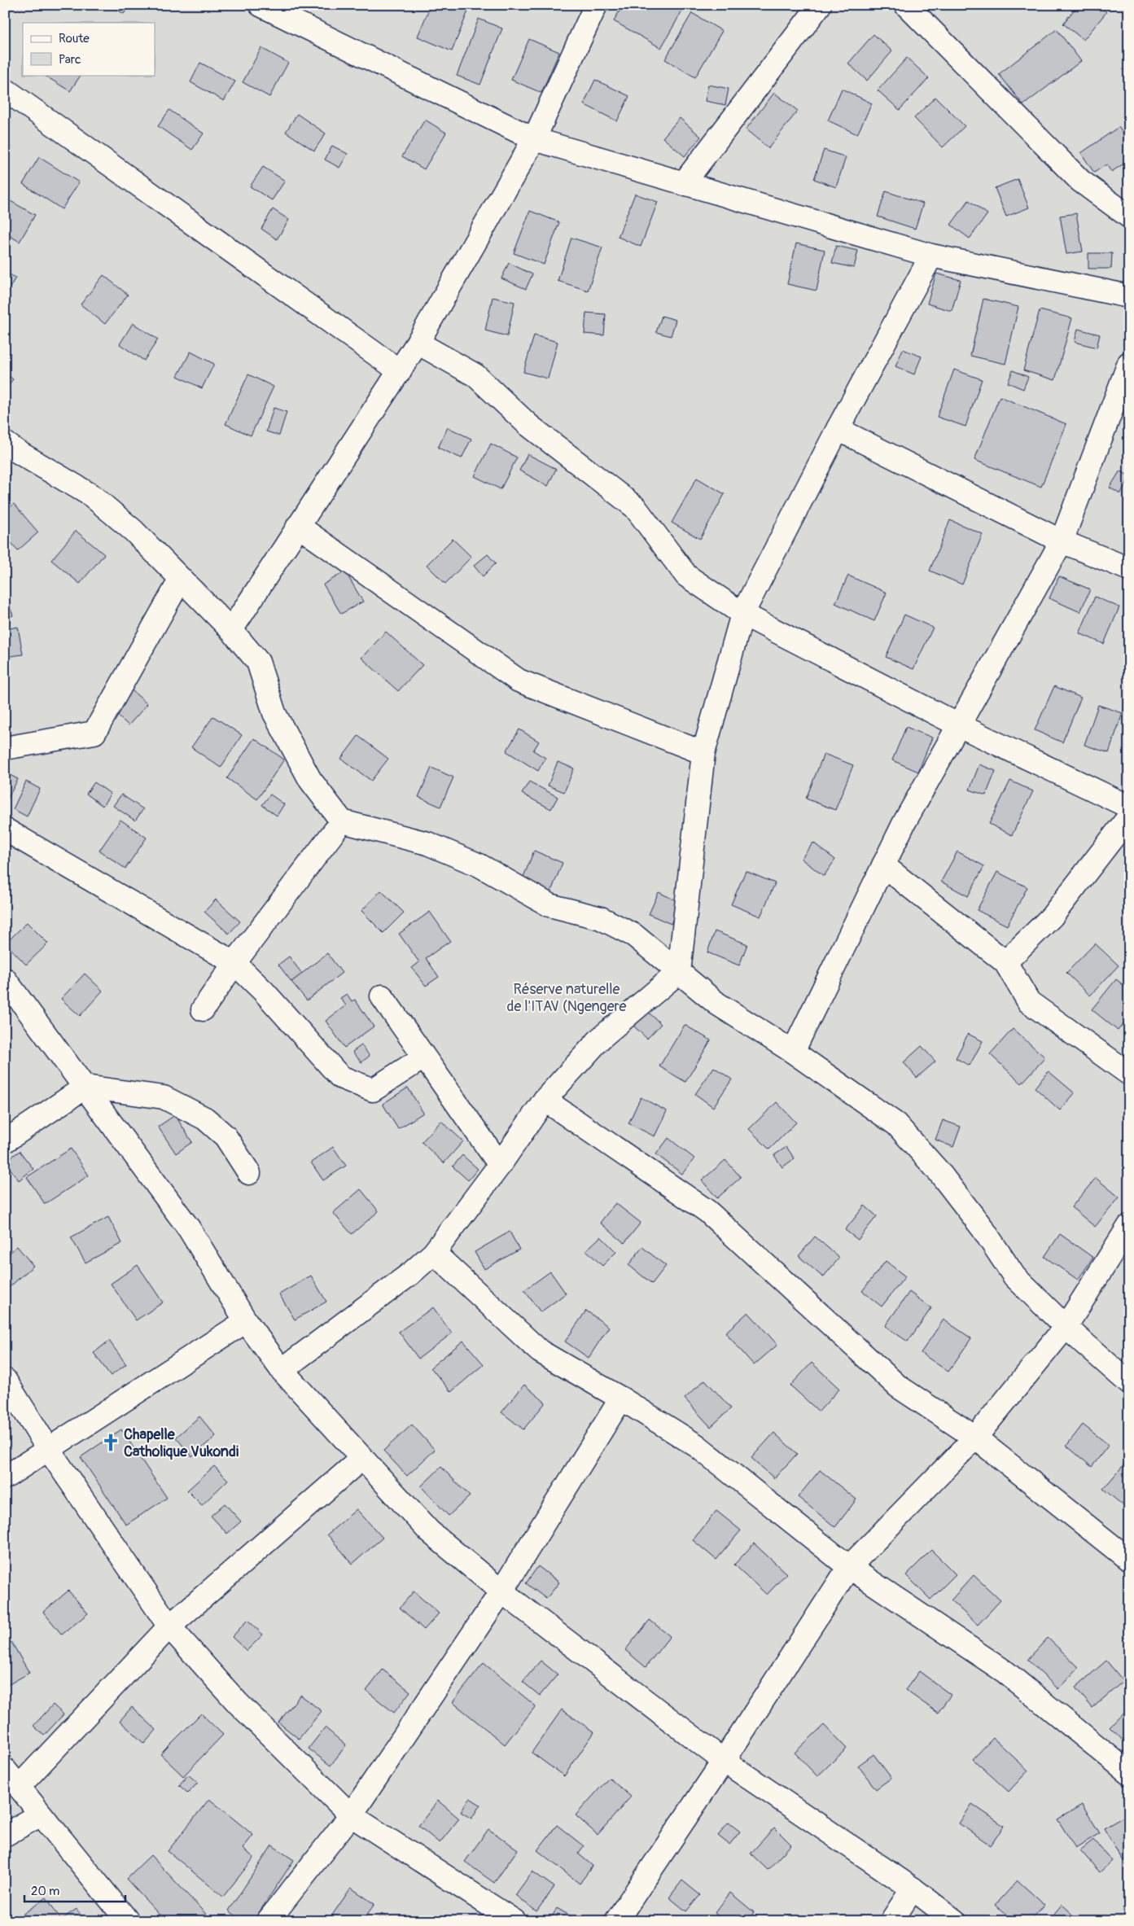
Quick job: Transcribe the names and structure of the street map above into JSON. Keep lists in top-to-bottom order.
{
  "parks": ["Réserve naturelle de l'ITAV (Ngengere"],
  "places": {
    "church": ["Chapelle Catholique Vukondi"]
  },
  "legend": ["Route", "Parc"],
  "scale_bar": "20 m"
}
